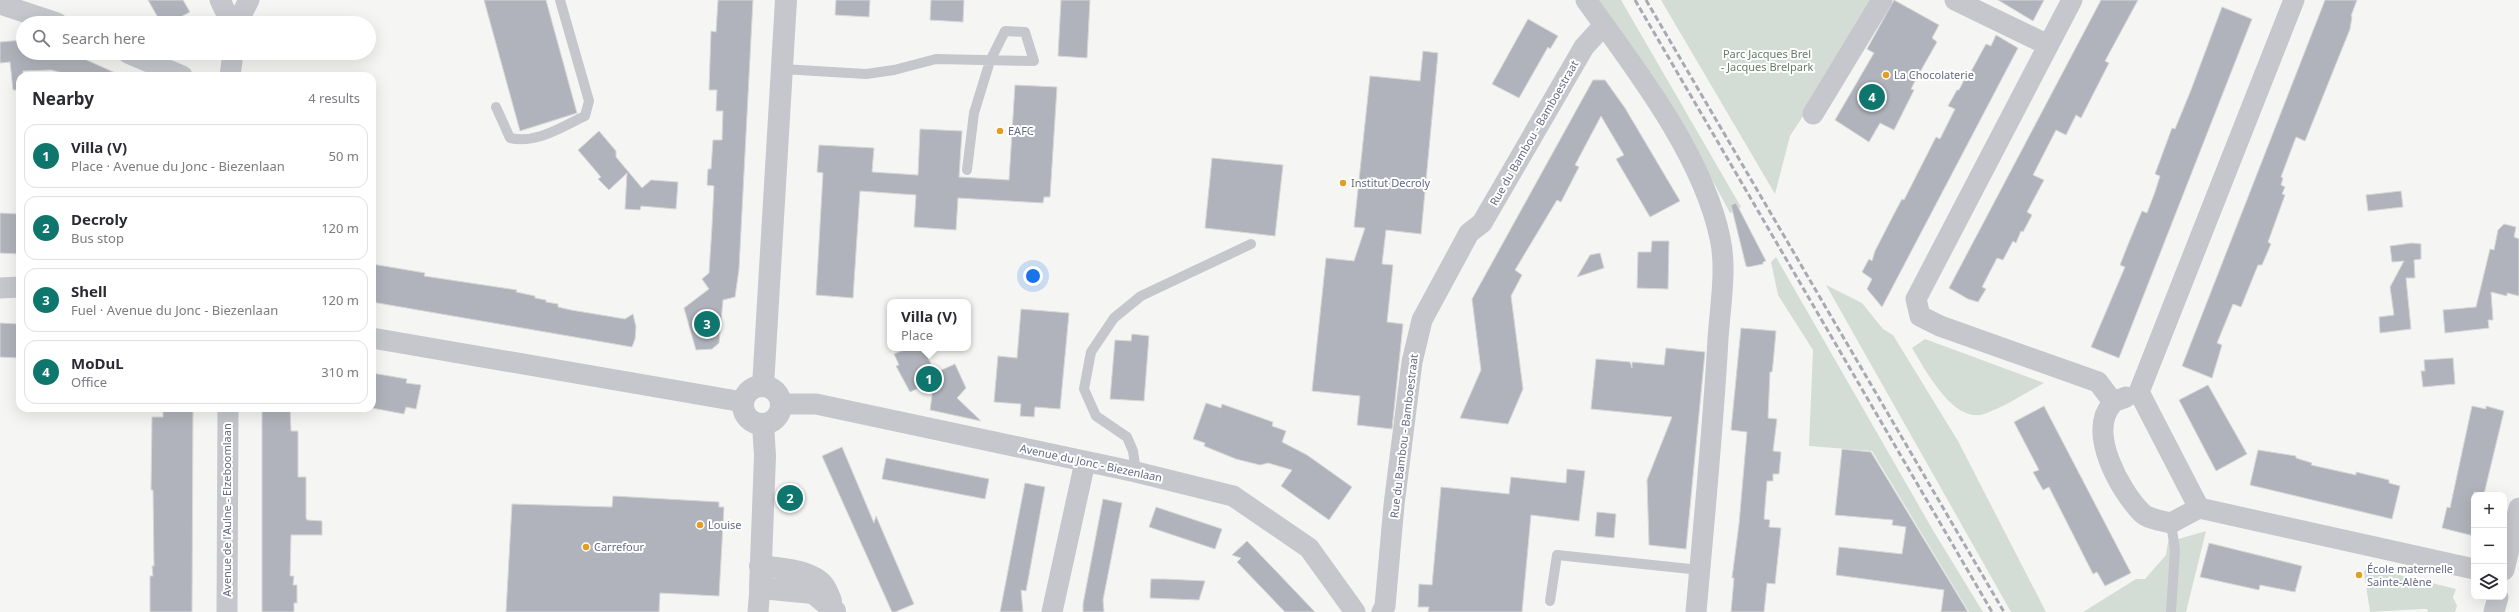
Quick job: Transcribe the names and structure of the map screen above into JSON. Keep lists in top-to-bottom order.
{
  "streets": {
    "street": ["Rue du Bambou - Bamboestraat", "Avenue du Jonc - Biezenlaan", "Avenue de l'Aulne - Elzeboomlaan"]
  },
  "parks": ["Parc Jacques Brel - Jacques Brelpark"],
  "places": [
    "La Chocolaterie",
    "EAFC",
    "Institut Decroly",
    "Louise",
    "Carrefour",
    "École maternelle Sainte-Alène"
  ],
  "page": {
    "search": "Search here",
    "heading": ["Nearby", "4 results"],
    "pins": [
      "4",
      "3",
      "1",
      "2"
    ],
    "list": [
      {
        "mark": "1",
        "name": "Villa (V)",
        "note": "Place · Avenue du Jonc - Biezenlaan",
        "value": "50 m"
      },
      {
        "mark": "2",
        "name": "Decroly",
        "note": "Bus stop",
        "value": "120 m"
      },
      {
        "mark": "3",
        "name": "Shell",
        "note": "Fuel · Avenue du Jonc - Biezenlaan",
        "value": "120 m"
      },
      {
        "mark": "4",
        "name": "MoDuL",
        "note": "Office",
        "value": "310 m"
      }
    ],
    "popup": ["Villa (V)", "Place"],
    "map_buttons": ["+", "−"]
  }
}
